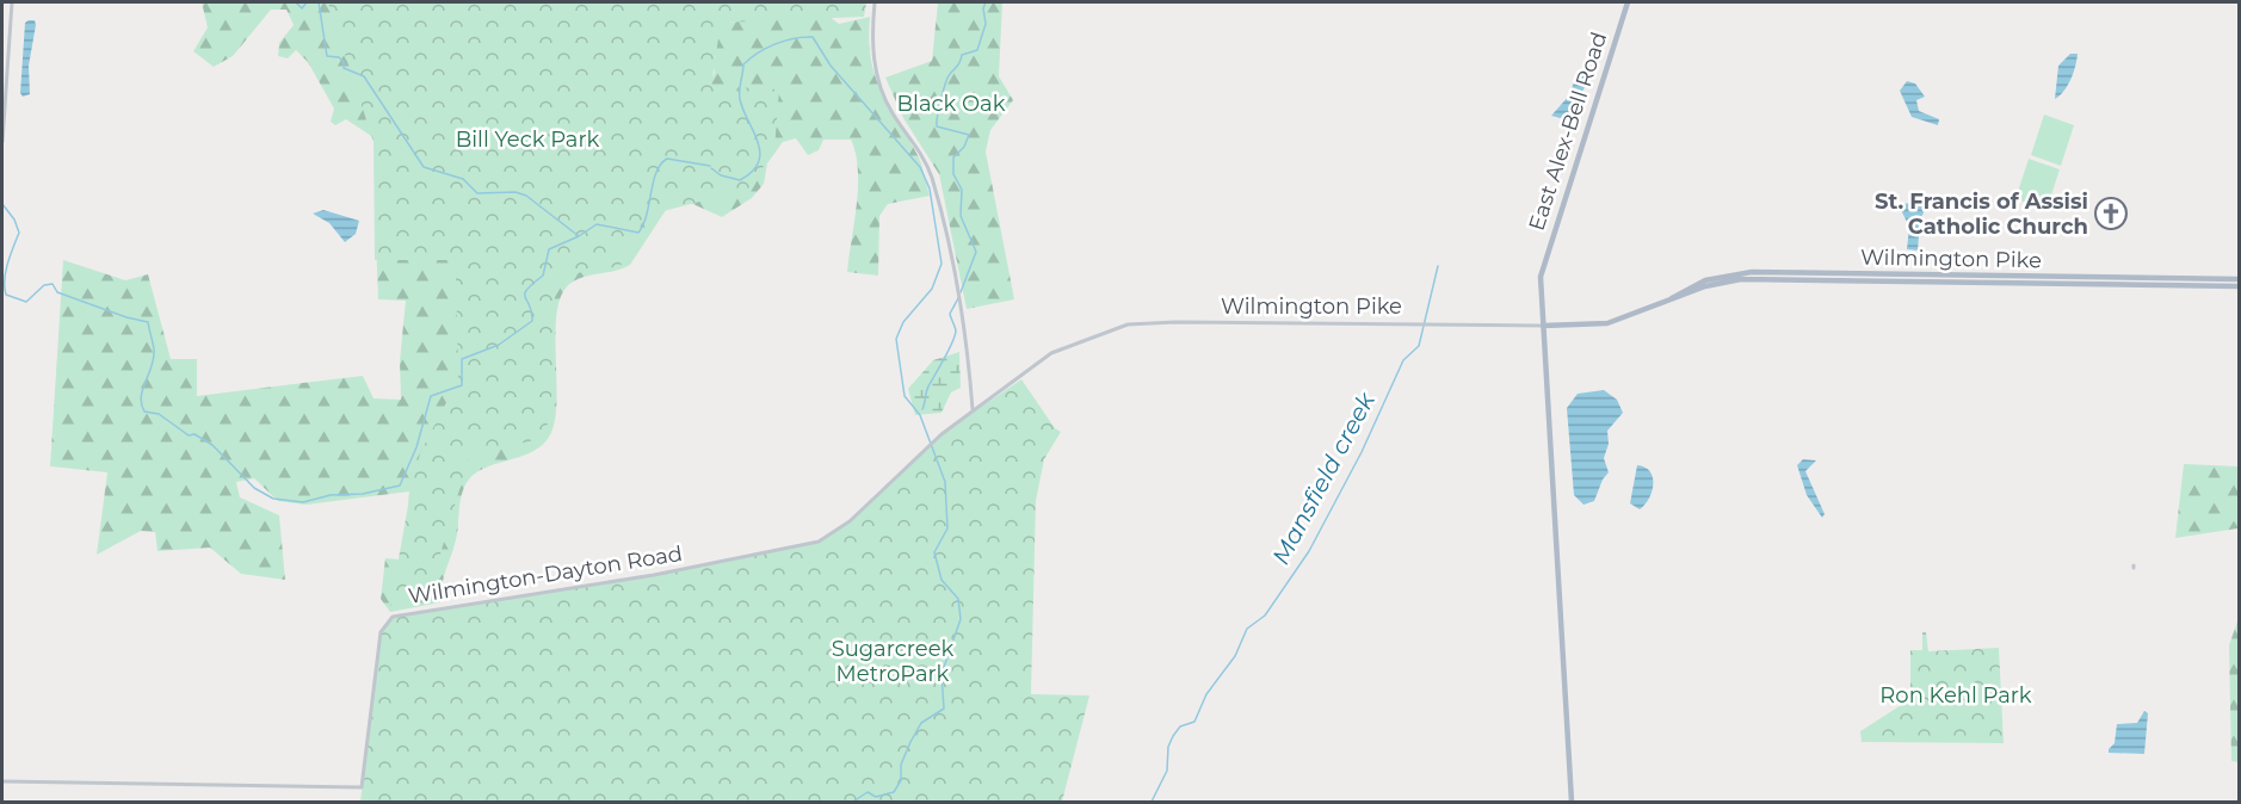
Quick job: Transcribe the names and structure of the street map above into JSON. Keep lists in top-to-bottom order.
{
  "streets": {
    "main road": ["East Alex-Bell Road", "Wilmington Pike"],
    "street": ["Wilmington-Dayton Road"]
  },
  "crossings": [
    ["East Alex-Bell Road", "Wilmington Pike"],
    ["Wilmington Pike", "Wilmington-Dayton Road"]
  ],
  "water": ["Mansfield creek"],
  "parks": [
    "Black Oak",
    "Bill Yeck Park",
    "Sugarcreek MetroPark",
    "Ron Kehl Park"
  ],
  "places": {
    "church": ["St. Francis of Assisi Catholic Church"]
  }
}
